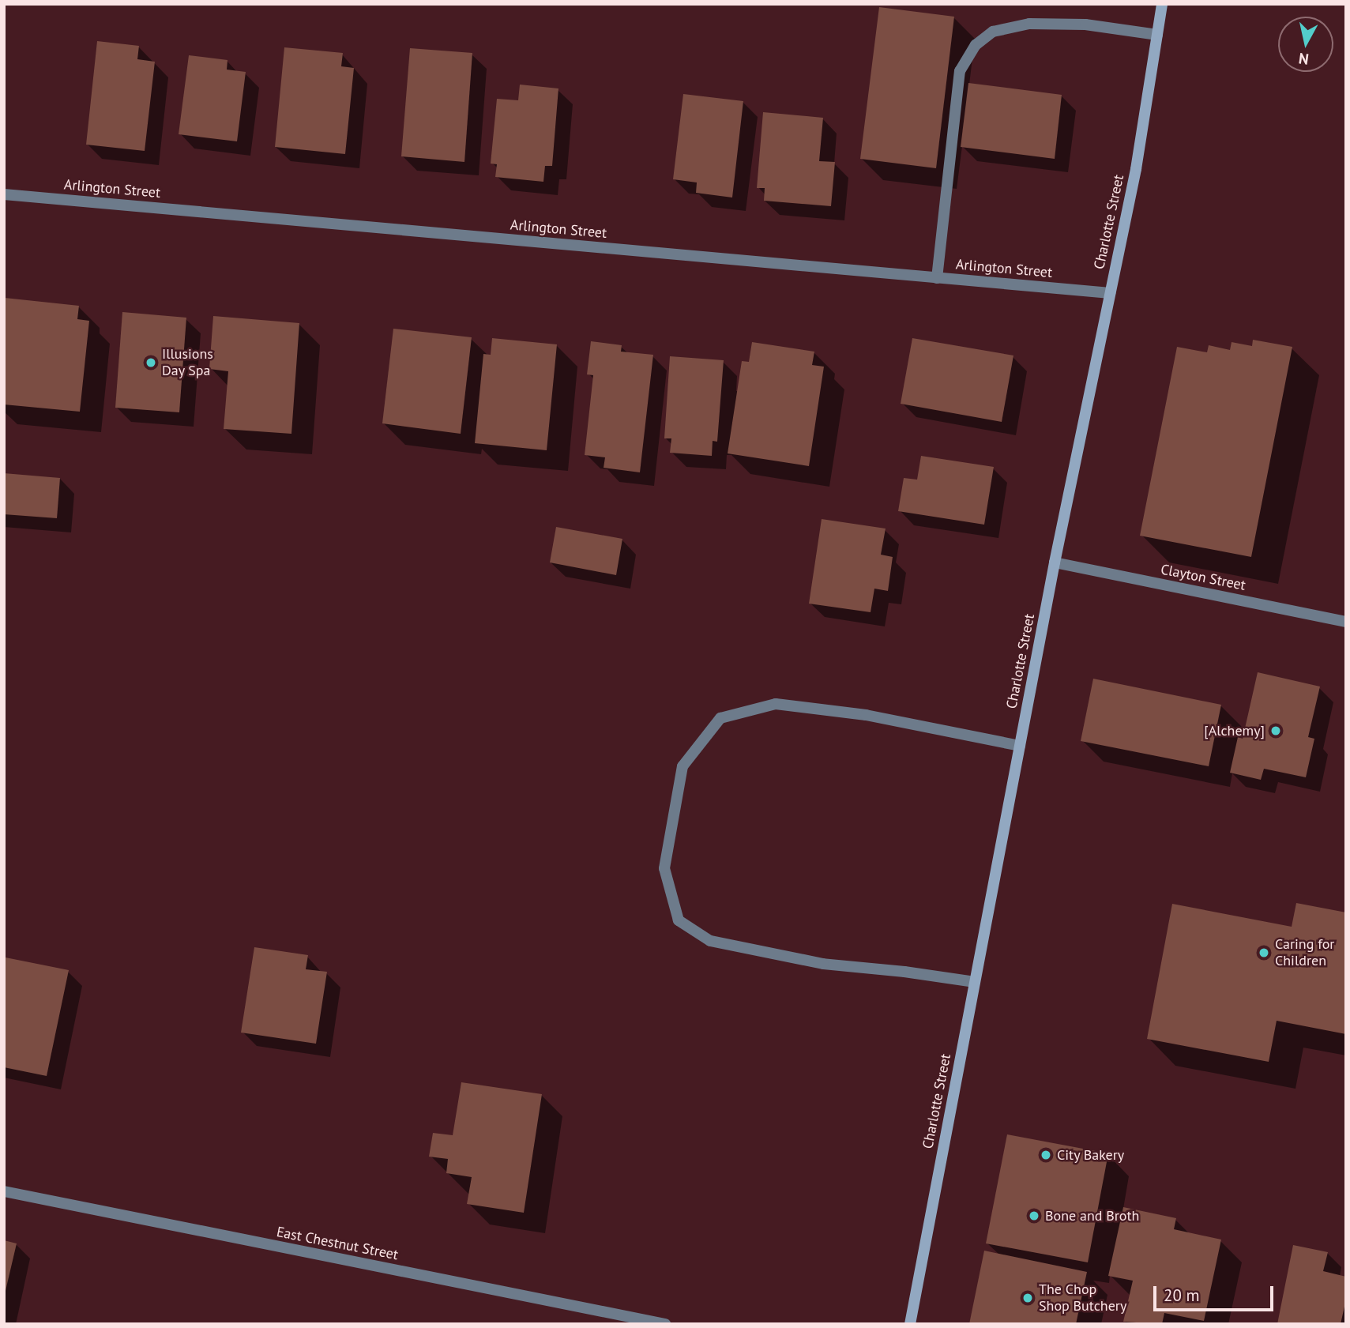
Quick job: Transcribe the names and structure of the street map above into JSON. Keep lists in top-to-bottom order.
{
  "streets": {
    "street": [
      "Arlington Street",
      "Charlotte Street",
      "Clayton Street",
      "East Chestnut Street"
    ]
  },
  "crossings": [
    ["Arlington Street", "Charlotte Street"],
    ["Charlotte Street", "Clayton Street"]
  ],
  "places": [
    "Illusions Day Spa",
    "[Alchemy]",
    "Caring for Children",
    "City Bakery",
    "Bone and Broth",
    "The Chop Shop Butchery"
  ],
  "scale_bar": "20 m",
  "north": "bottom"
}
